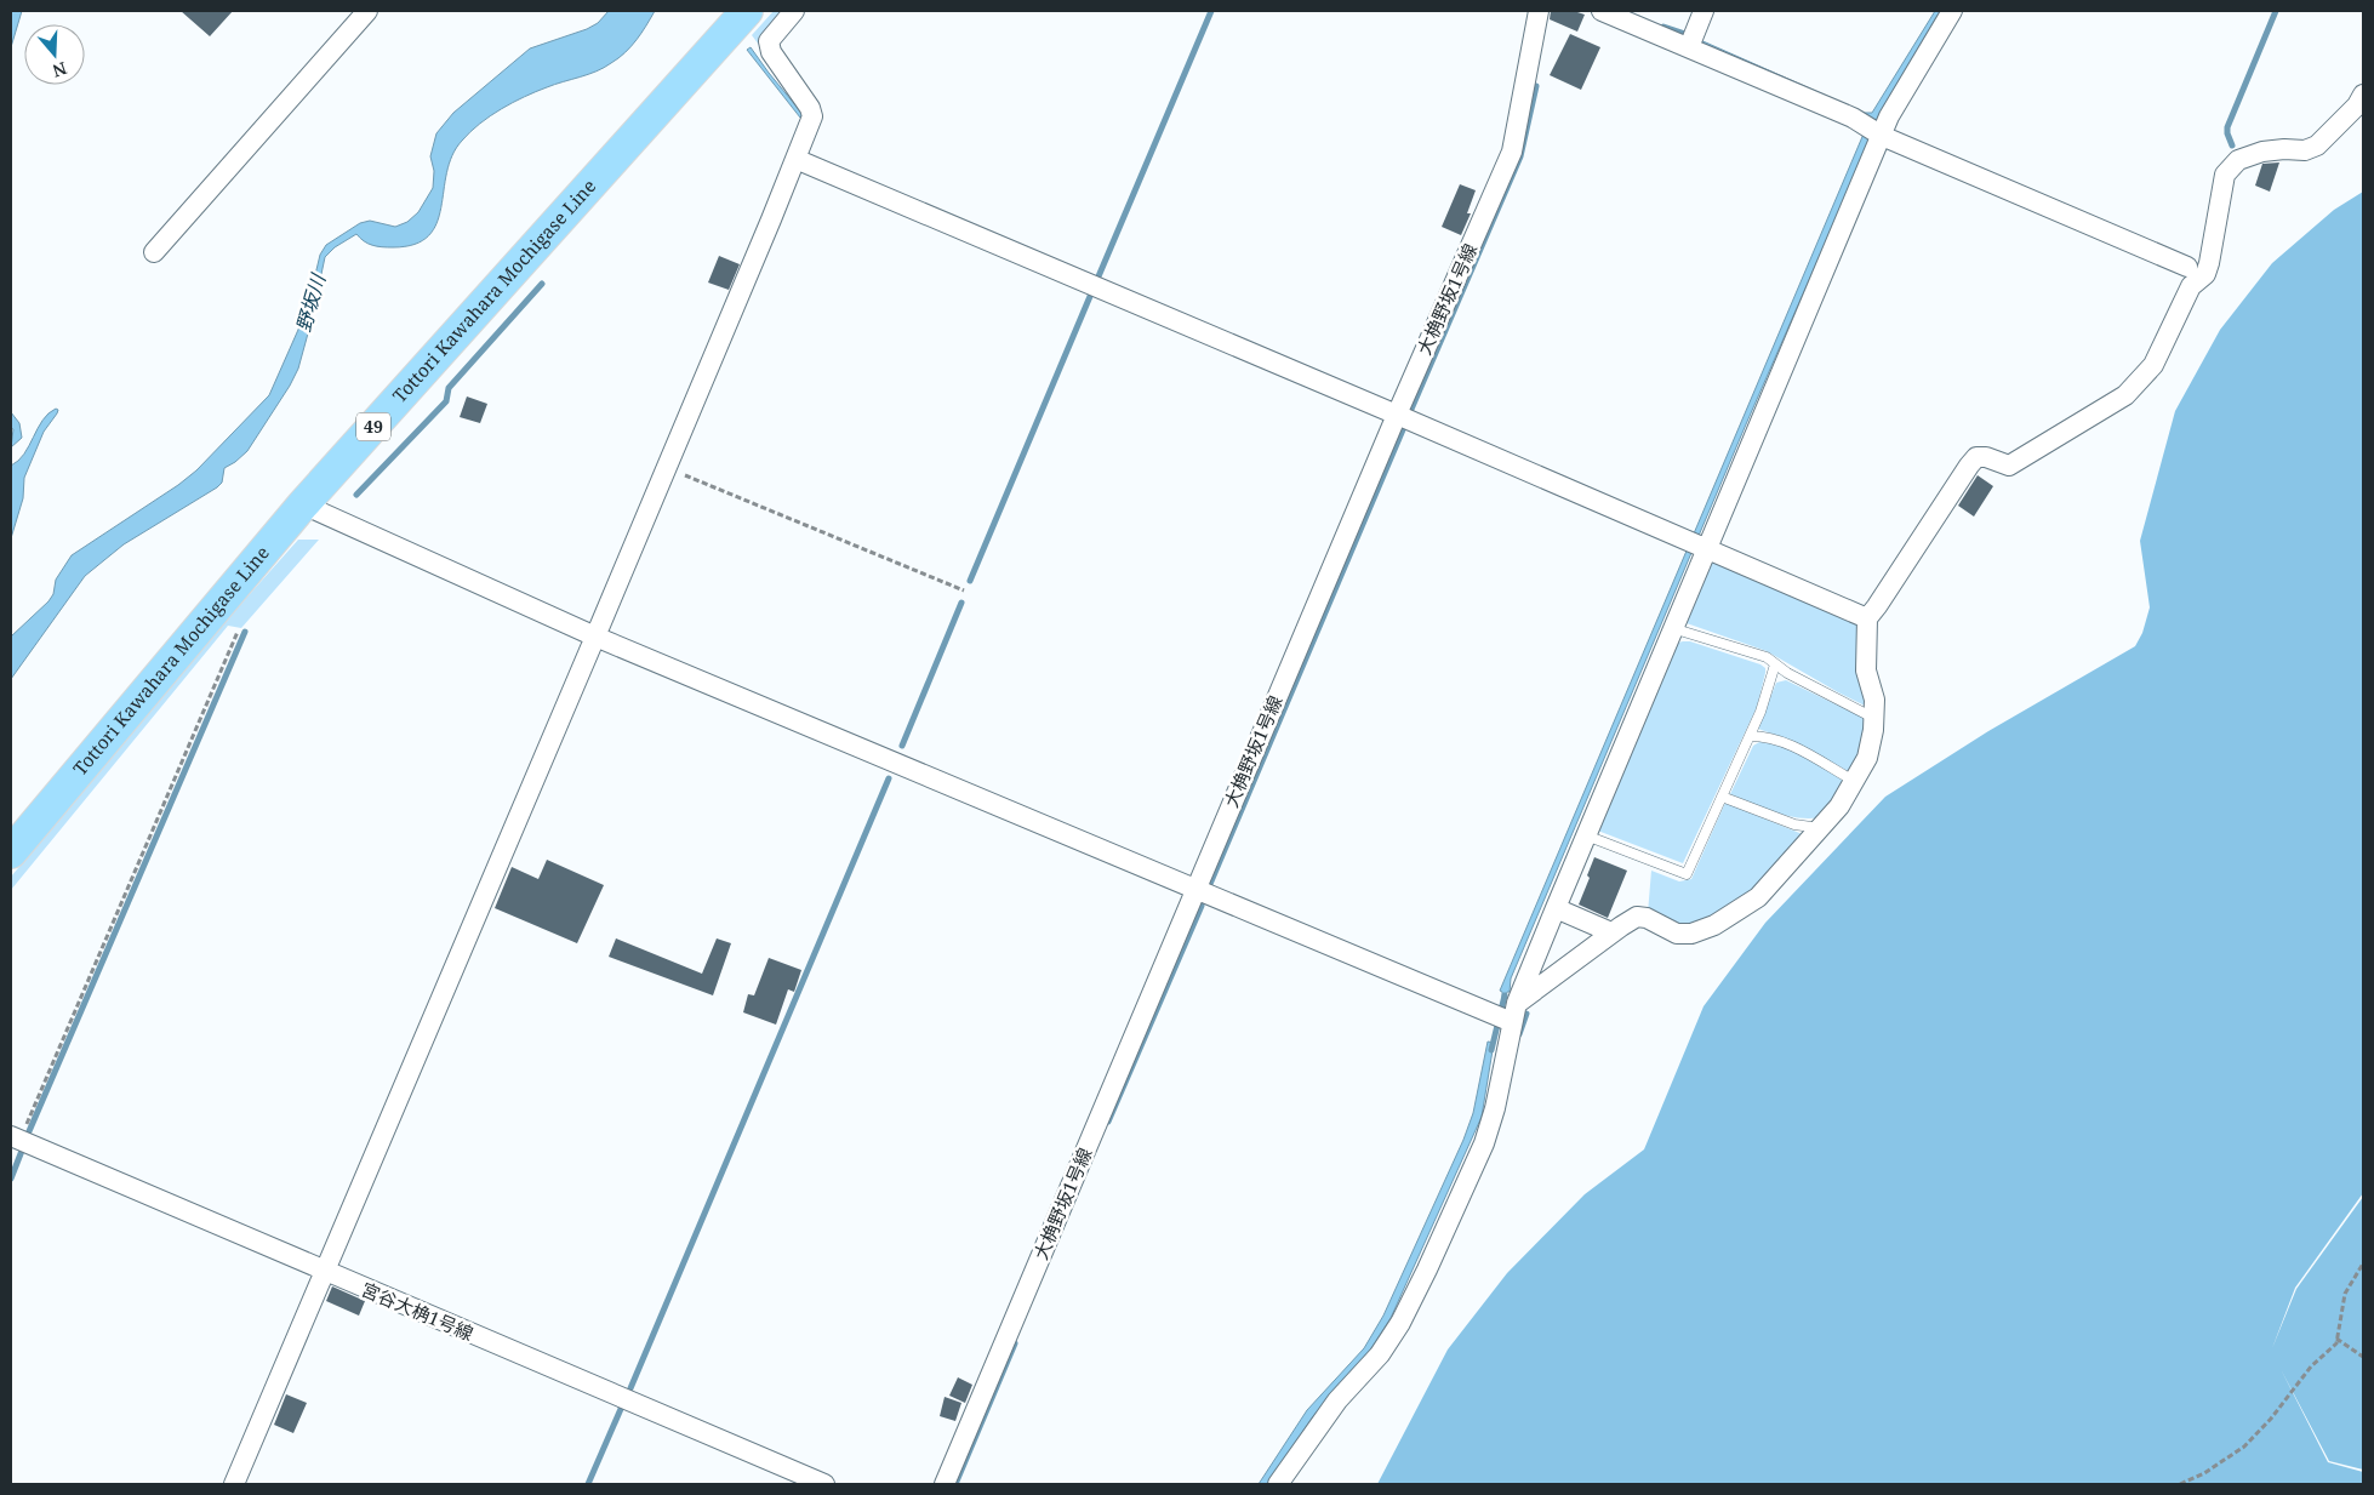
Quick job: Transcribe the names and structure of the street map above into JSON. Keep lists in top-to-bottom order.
{
  "streets": {
    "main road": ["Tottori Kawahara Mochigase Line", "49"],
    "street": ["大桷野坂1号線", "宮谷大桷1号線"]
  },
  "water": ["野坂川"],
  "north": "bottom"
}
